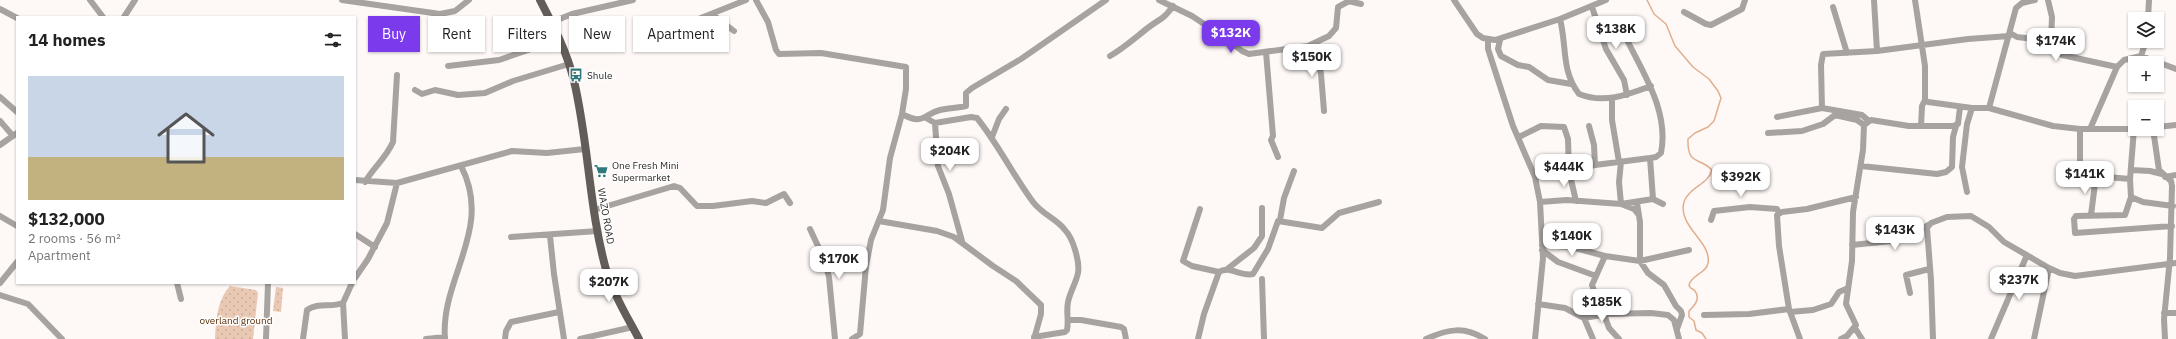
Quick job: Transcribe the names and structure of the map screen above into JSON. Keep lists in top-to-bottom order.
{
  "streets": {
    "main road": ["WAZO ROAD"]
  },
  "parks": ["overland ground"],
  "places": {
    "bus stop": ["Shule"],
    "supermarket": ["One Fresh Mini Supermarket"]
  },
  "page": {
    "map_buttons": ["+", "−"],
    "price": [
      "$138K",
      "$132K",
      "$174K",
      "$150K",
      "$204K",
      "$444K",
      "$141K",
      "$392K",
      "$143K",
      "$140K",
      "$170K",
      "$237K",
      "$207K",
      "$185K"
    ],
    "chip": [
      "Buy",
      "Rent",
      "Filters",
      "New",
      "Apartment"
    ],
    "heading": "14 homes",
    "list": [
      {
        "name": "$132,000",
        "note": "2 rooms · 56 m² · Apartment"
      }
    ]
  }
}
